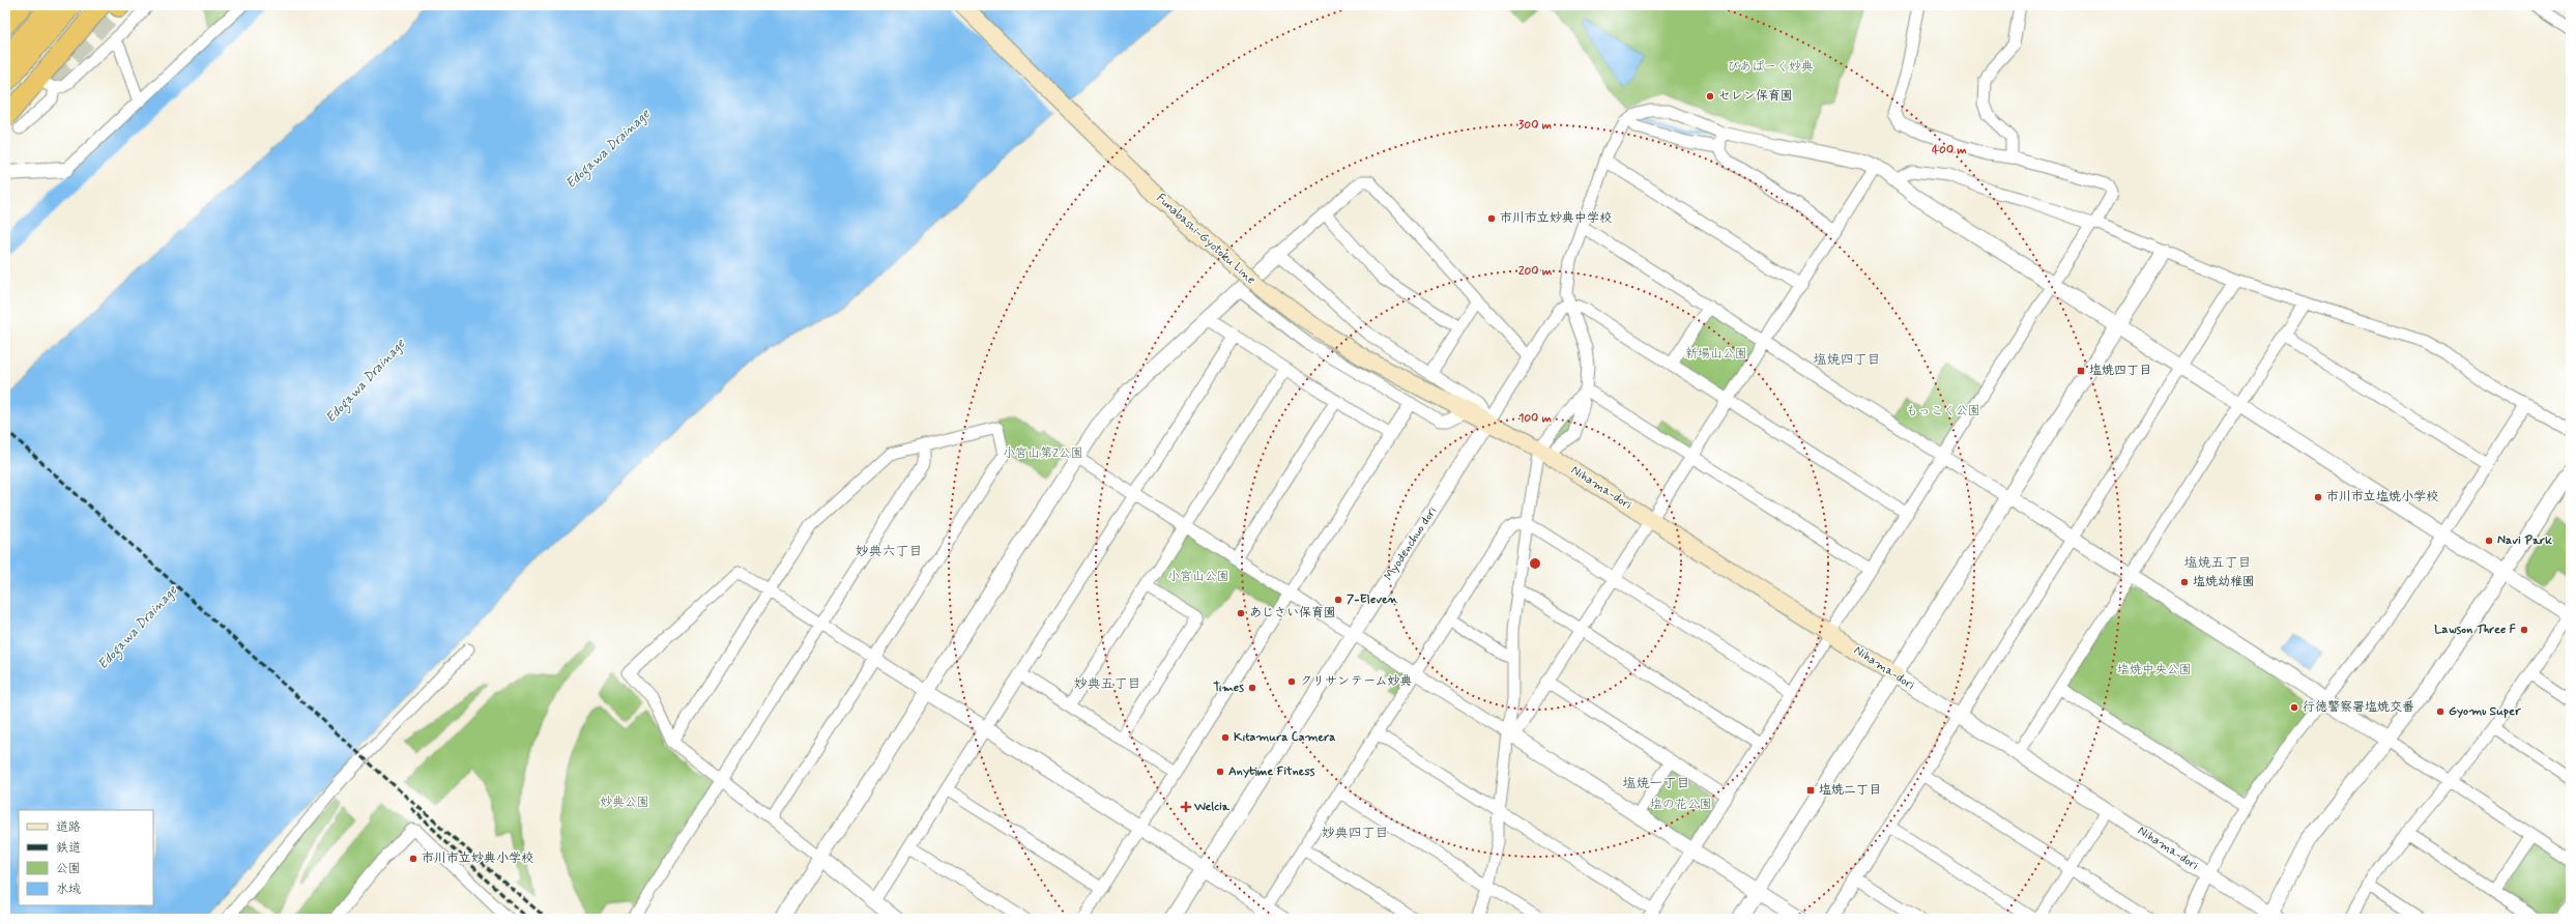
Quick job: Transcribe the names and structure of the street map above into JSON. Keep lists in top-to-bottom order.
{
  "streets": {
    "main road": ["Funabashi-Gyotoku Line", "Nihama-dori"],
    "street": ["Myodenchuo dori"]
  },
  "crossings": [
    ["Funabashi-Gyotoku Line", "Nihama-dori"],
    ["Funabashi-Gyotoku Line", "Myodenchuo dori"],
    ["Nihama-dori", "Myodenchuo dori"]
  ],
  "districts": [
    "塩焼四丁目",
    "妙典六丁目",
    "塩焼五丁目",
    "妙典五丁目",
    "塩焼一丁目",
    "妙典四丁目"
  ],
  "water": ["Edogawa Drainage"],
  "parks": [
    "ぴあぱーく妙典",
    "新場山公園",
    "もっこく公園",
    "小宮山第2公園",
    "小宮山公園",
    "塩焼中央公園",
    "妙典公園",
    "塩の花公園"
  ],
  "places": {
    "other": [
      "セレン保育園",
      "市川市立妙典中学校",
      "市川市立塩焼小学校",
      "Navi Park",
      "塩焼幼稚園",
      "7-Eleven",
      "あじさい保育園",
      "Lawson Three F",
      "クリサンテーム妙典",
      "Times",
      "行徳警察署塩焼交番",
      "Gyomu Super",
      "Kitamura Camera",
      "Anytime Fitness",
      "市川市立妙典小学校"
    ],
    "transit": ["塩焼四丁目", "塩焼二丁目"],
    "health": ["Welcia"]
  },
  "legend": [
    "道路",
    "鉄道",
    "公園",
    "水域"
  ],
  "rings": [
    "300 m",
    "400 m",
    "200 m",
    "100 m"
  ]
}
